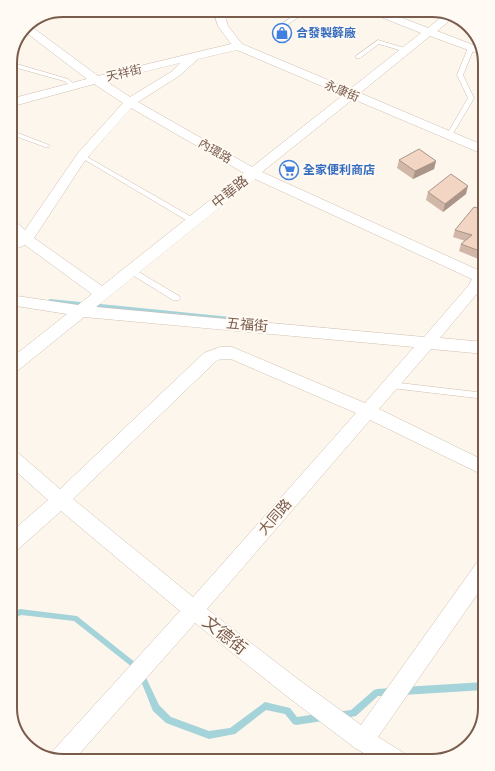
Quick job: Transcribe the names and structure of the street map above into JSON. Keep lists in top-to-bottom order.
{
  "streets": {
    "street": [
      "天祥街",
      "永康街",
      "內環路",
      "中華路",
      "五福街",
      "大同路",
      "文德街"
    ]
  },
  "crossings": [
    ["天祥街", "永康街"],
    ["天祥街", "內環路"],
    ["永康街", "中華路"],
    ["內環路", "中華路"],
    ["中華路", "五福街"],
    ["五福街", "大同路"],
    ["大同路", "文德街"]
  ],
  "places": {
    "shop": ["合發製簳廠"],
    "supermarket": ["全家便利商店"]
  }
}
